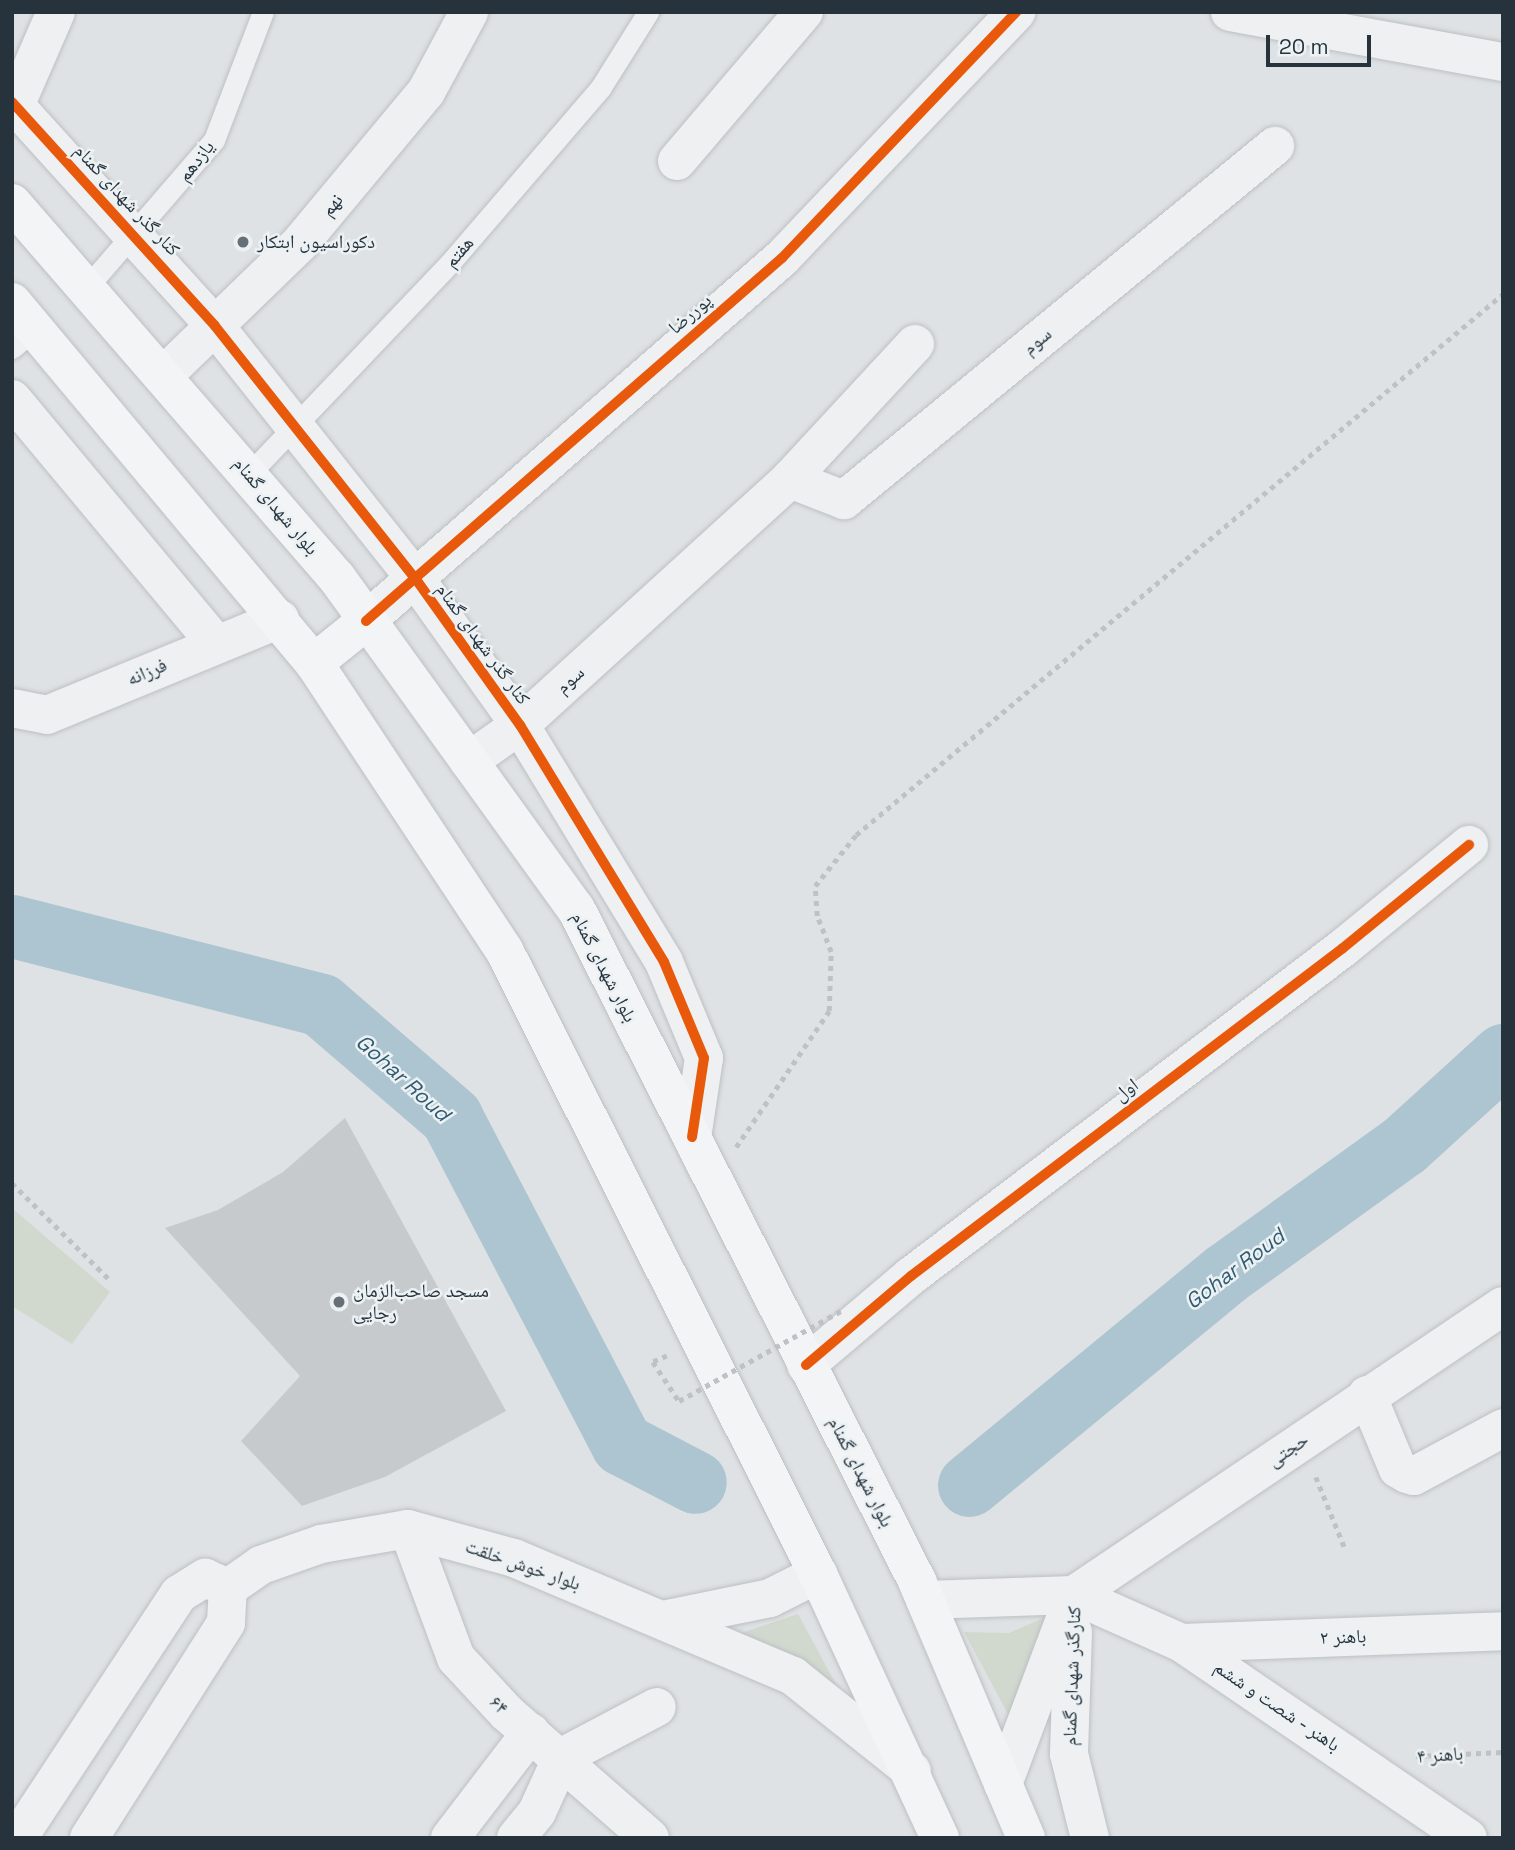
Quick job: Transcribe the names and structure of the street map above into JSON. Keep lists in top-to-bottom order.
{
  "streets": {
    "highway": ["بلوار شهدای گمنام"],
    "street": [
      "کنار گذر شهدای گمنام",
      "نهم",
      "پوررضا",
      "سوم",
      "فرزانه",
      "اول",
      "حجتی",
      "بلوار خوش خلقت",
      "باهنر ۲",
      "کنارگذر شهدای گمنام",
      "۶۴",
      "باهنر - شصت و ششم"
    ],
    "lane": ["یازدهم", "هفتم"],
    "path": ["باهنر ۴"]
  },
  "crossings": [
    ["یازدهم", "کنار گذر شهدای گمنام"],
    ["یازدهم", "بلوار شهدای گمنام"],
    ["کنار گذر شهدای گمنام", "نهم"],
    ["کنار گذر شهدای گمنام", "هفتم"],
    ["کنار گذر شهدای گمنام", "پوررضا"],
    ["کنار گذر شهدای گمنام", "سوم"],
    ["کنار گذر شهدای گمنام", "بلوار شهدای گمنام"],
    ["نهم", "بلوار شهدای گمنام"],
    ["هفتم", "بلوار شهدای گمنام"],
    ["پوررضا", "بلوار شهدای گمنام"],
    ["سوم", "بلوار شهدای گمنام"],
    ["بلوار شهدای گمنام", "اول"],
    ["حجتی", "کنارگذر شهدای گمنام"],
    ["حجتی", "باهنر - شصت و ششم"],
    ["بلوار خوش خلقت", "۶۴"],
    ["باهنر ۲", "باهنر - شصت و ششم"],
    ["کنارگذر شهدای گمنام", "باهنر - شصت و ششم"],
    ["باهنر - شصت و ششم", "باهنر ۴"]
  ],
  "water": ["Gohar Roud"],
  "places": ["دکوراسیون ابتکار", "مسجد صاحب‌الزمان رجایی"],
  "scale_bar": "20 m"
}
